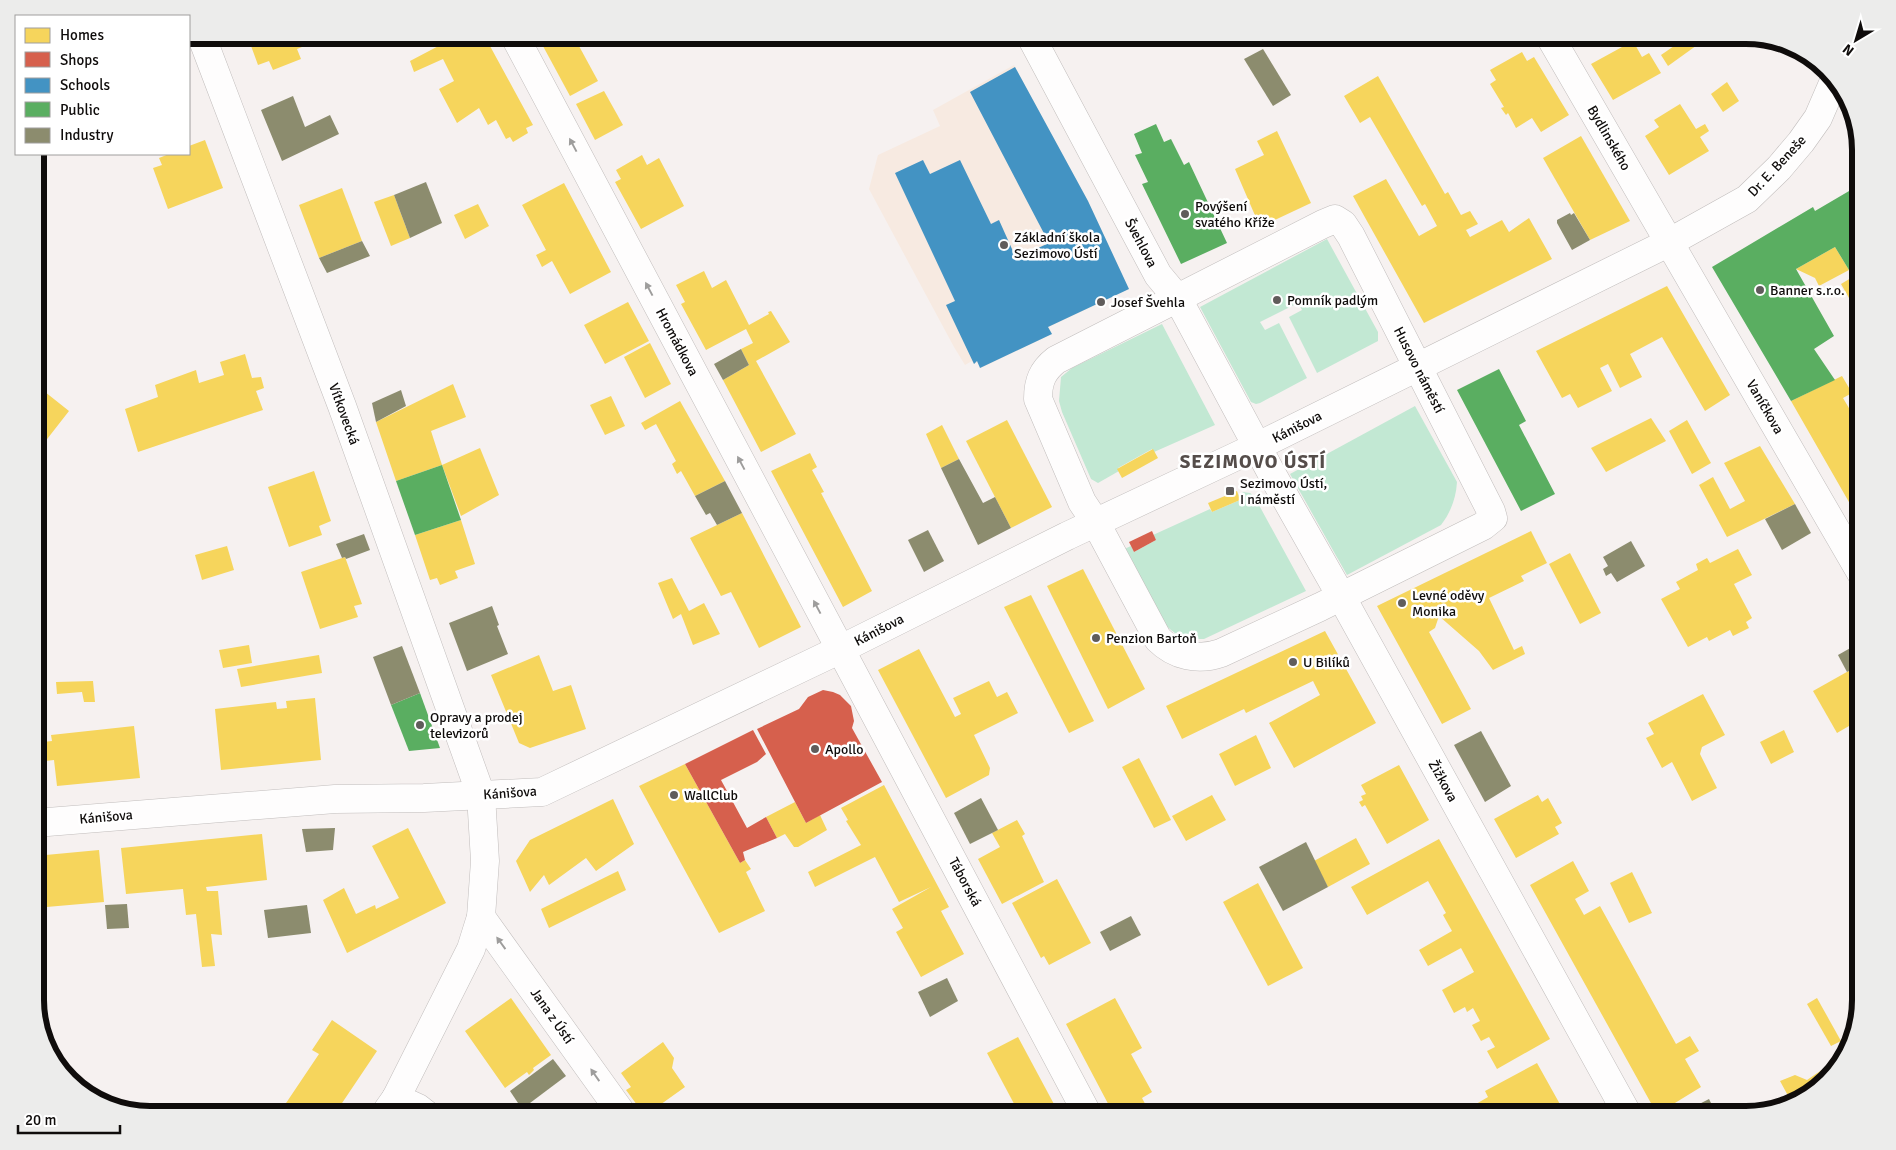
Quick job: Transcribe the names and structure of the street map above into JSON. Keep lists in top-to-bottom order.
{
  "streets": {
    "street": [
      "Bydlinského",
      "Dr. E. Beneše",
      "Švehlova",
      "Hromádkova",
      "Husovo náměstí",
      "Vaníčkova",
      "Vítkovecká",
      "Kánišova",
      "Žižkova",
      "Táborská",
      "Jana z Ústí"
    ]
  },
  "crossings": [
    ["Bydlinského", "Dr. E. Beneše"],
    ["Bydlinského", "Vaníčkova"],
    ["Bydlinského", "Kánišova"],
    ["Dr. E. Beneše", "Vaníčkova"],
    ["Dr. E. Beneše", "Kánišova"],
    ["Švehlova", "Husovo náměstí"],
    ["Švehlova", "Kánišova"],
    ["Švehlova", "Žižkova"],
    ["Hromádkova", "Kánišova"],
    ["Hromádkova", "Táborská"],
    ["Husovo náměstí", "Kánišova"],
    ["Husovo náměstí", "Žižkova"],
    ["Vaníčkova", "Kánišova"],
    ["Vítkovecká", "Kánišova"],
    ["Kánišova", "Žižkova"],
    ["Kánišova", "Táborská"]
  ],
  "one_way": ["Hromádkova", "Jana z Ústí"],
  "districts": ["SEZIMOVO ÚSTÍ"],
  "places": {
    "other": [
      "Povýšení svatého Kříže",
      "Základní škola Sezimovo Ústí",
      "Banner s.r.o.",
      "Pomník padlým",
      "Josef Švehla",
      "Levné oděvy Monika",
      "Penzion Bartoň",
      "U Bilíků",
      "Opravy a prodej televizorů",
      "Apollo",
      "WallClub"
    ],
    "transit": ["Sezimovo Ústí, I náměstí"]
  },
  "legend": [
    "Homes",
    "Shops",
    "Schools",
    "Public",
    "Industry"
  ],
  "scale_bar": "20 m",
  "north": "bottom left"
}
